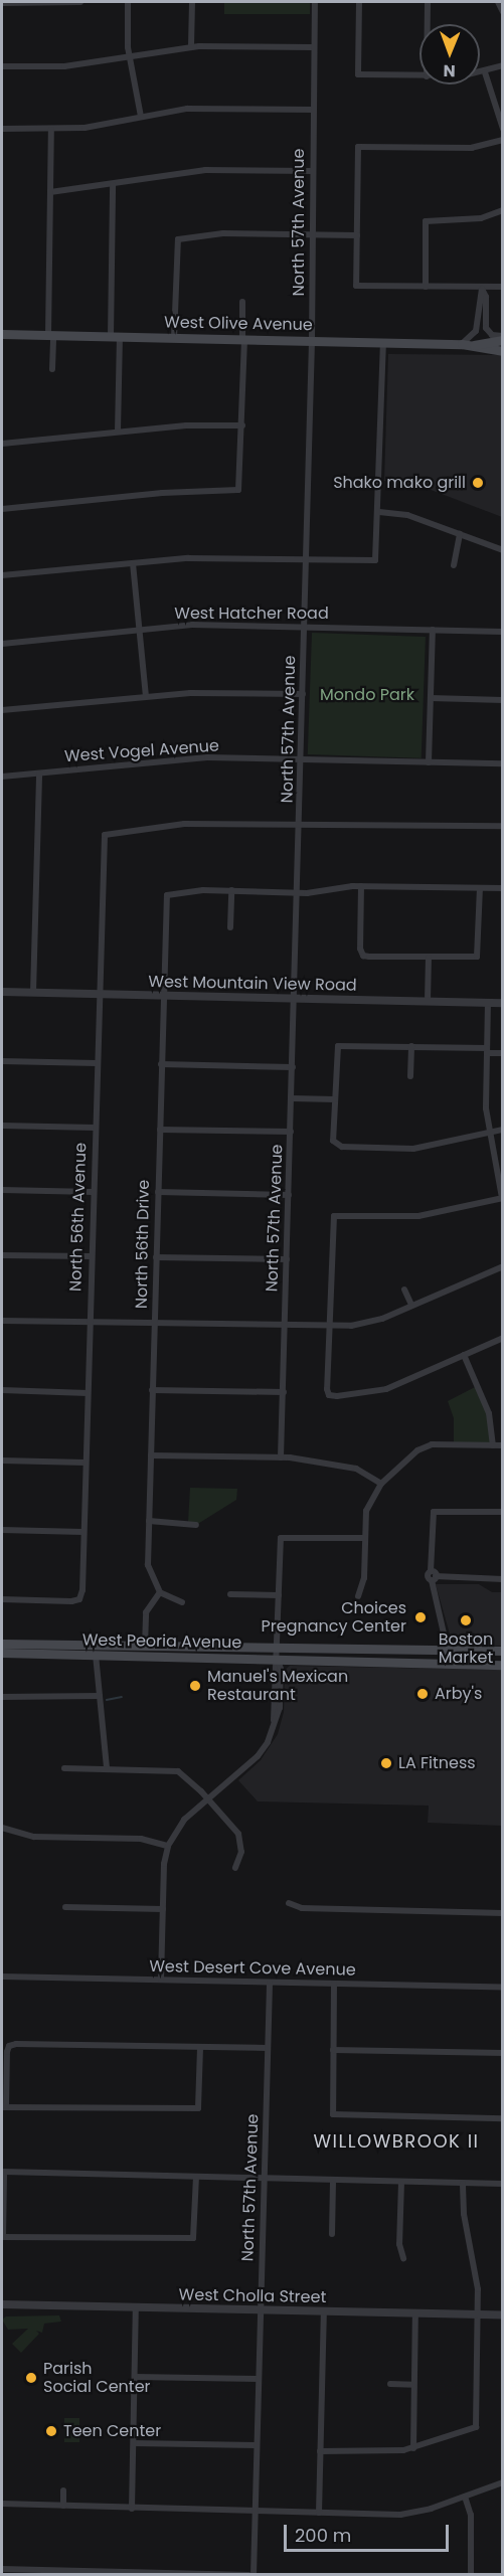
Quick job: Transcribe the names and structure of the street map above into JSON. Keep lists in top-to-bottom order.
{
  "streets": {
    "main road": ["West Olive Avenue", "West Peoria Avenue"],
    "street": [
      "North 57th Avenue",
      "West Hatcher Road",
      "West Vogel Avenue",
      "West Mountain View Road",
      "North 56th Avenue",
      "North 56th Drive",
      "West Desert Cove Avenue",
      "West Cholla Street"
    ]
  },
  "crossings": [
    ["North 57th Avenue", "West Olive Avenue"],
    ["North 57th Avenue", "West Hatcher Road"],
    ["North 57th Avenue", "West Vogel Avenue"],
    ["North 57th Avenue", "West Mountain View Road"],
    ["North 57th Avenue", "North 56th Avenue"],
    ["North 57th Avenue", "West Desert Cove Avenue"],
    ["North 57th Avenue", "West Cholla Street"],
    ["West Mountain View Road", "North 56th Avenue"],
    ["West Mountain View Road", "North 56th Drive"]
  ],
  "districts": ["WILLOWBROOK II"],
  "parks": ["Mondo Park"],
  "places": [
    "Shako mako grill",
    "Choices Pregnancy Center",
    "Boston Market",
    "Manuel's Mexican Restaurant",
    "Arby's",
    "LA Fitness",
    "Parish Social Center",
    "Teen Center"
  ],
  "scale_bar": "200 m",
  "north": "bottom"
}
